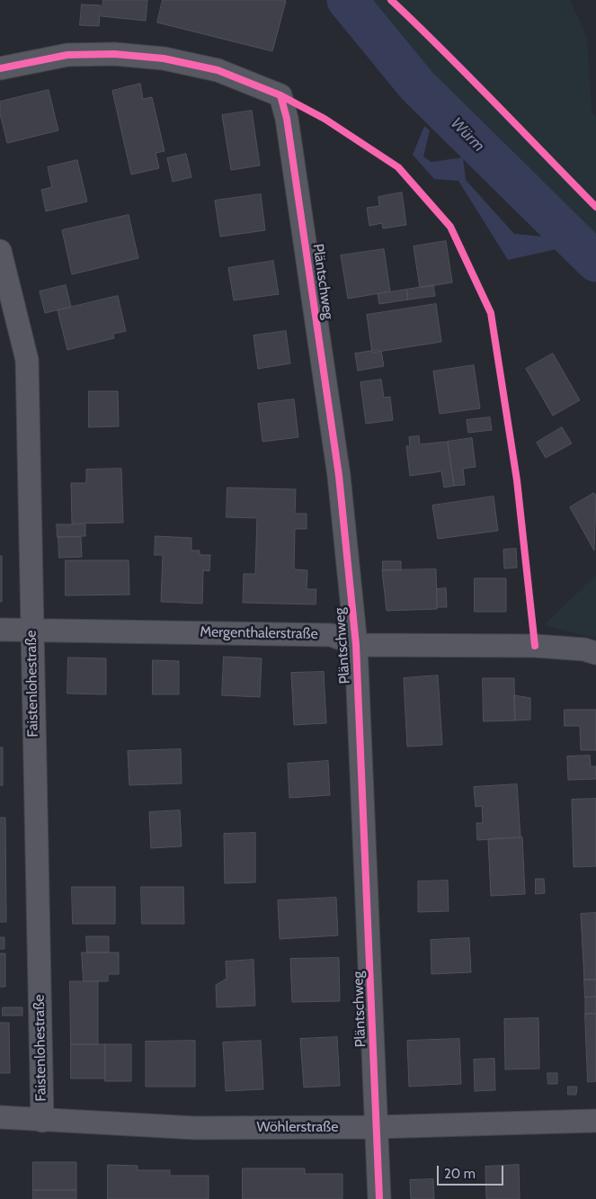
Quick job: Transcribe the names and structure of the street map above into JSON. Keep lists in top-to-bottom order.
{
  "streets": {
    "street": [
      "Pläntschweg",
      "Mergenthalerstraße",
      "Faistenlohestraße",
      "Wöhlerstraße"
    ]
  },
  "crossings": [
    ["Pläntschweg", "Mergenthalerstraße"],
    ["Pläntschweg", "Wöhlerstraße"],
    ["Mergenthalerstraße", "Faistenlohestraße"],
    ["Faistenlohestraße", "Wöhlerstraße"]
  ],
  "water": ["Würm"],
  "scale_bar": "20 m"
}
